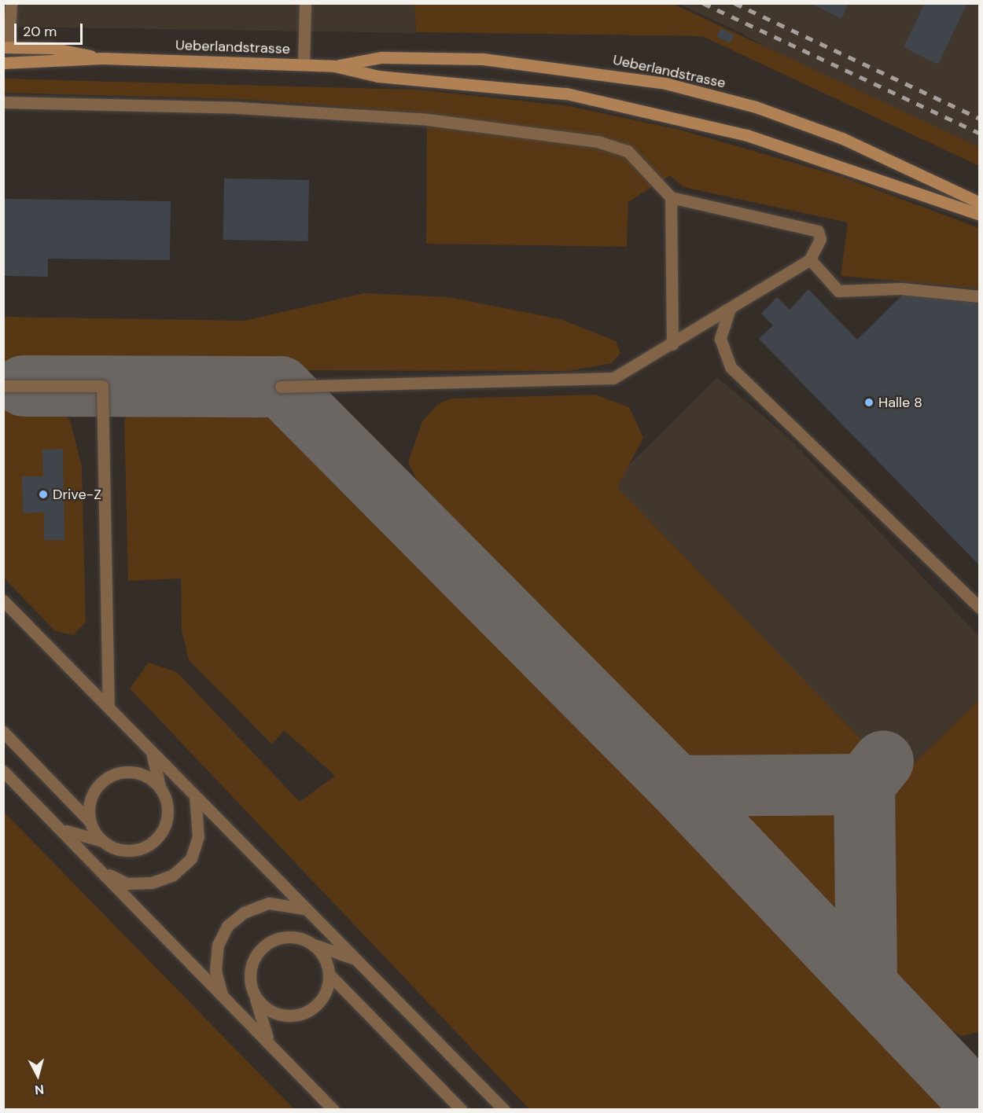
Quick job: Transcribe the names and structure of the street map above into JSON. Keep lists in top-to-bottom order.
{
  "streets": {
    "main road": ["Ueberlandstrasse"]
  },
  "places": ["Halle 8", "Drive-Z"],
  "scale_bar": "20 m",
  "north": "bottom"
}
